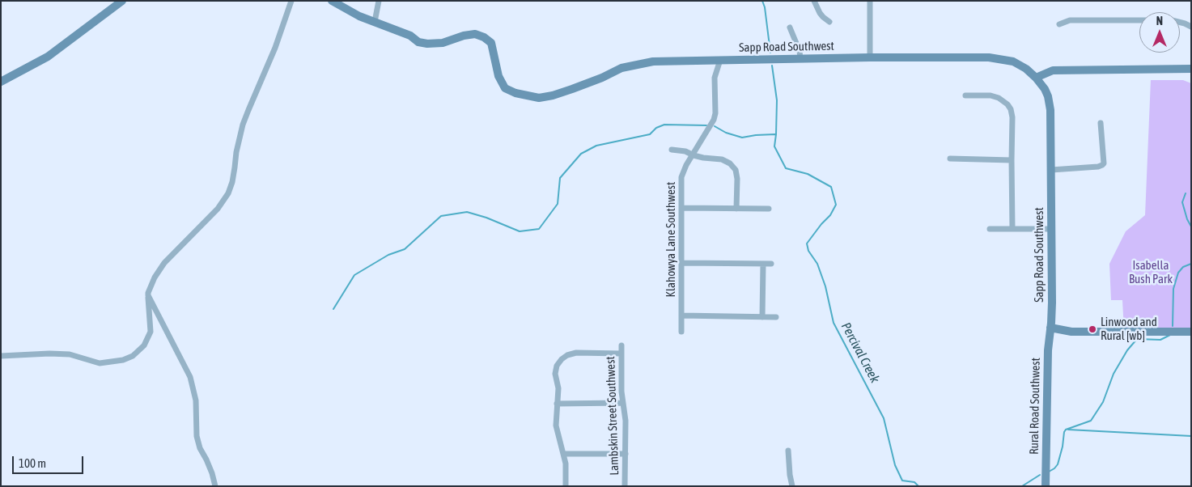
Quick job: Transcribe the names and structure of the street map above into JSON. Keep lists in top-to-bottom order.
{
  "streets": {
    "street": [
      "Sapp Road Southwest",
      "Klahowya Lane Southwest",
      "Rural Road Southwest",
      "Lambskin Street Southwest"
    ]
  },
  "crossings": [
    ["Sapp Road Southwest", "Klahowya Lane Southwest"],
    ["Sapp Road Southwest", "Rural Road Southwest"]
  ],
  "water": ["Percival Creek"],
  "parks": ["Isabella Bush Park"],
  "places": ["Linwood and Rural [wb]"],
  "scale_bar": "100 m",
  "north": "top"
}
